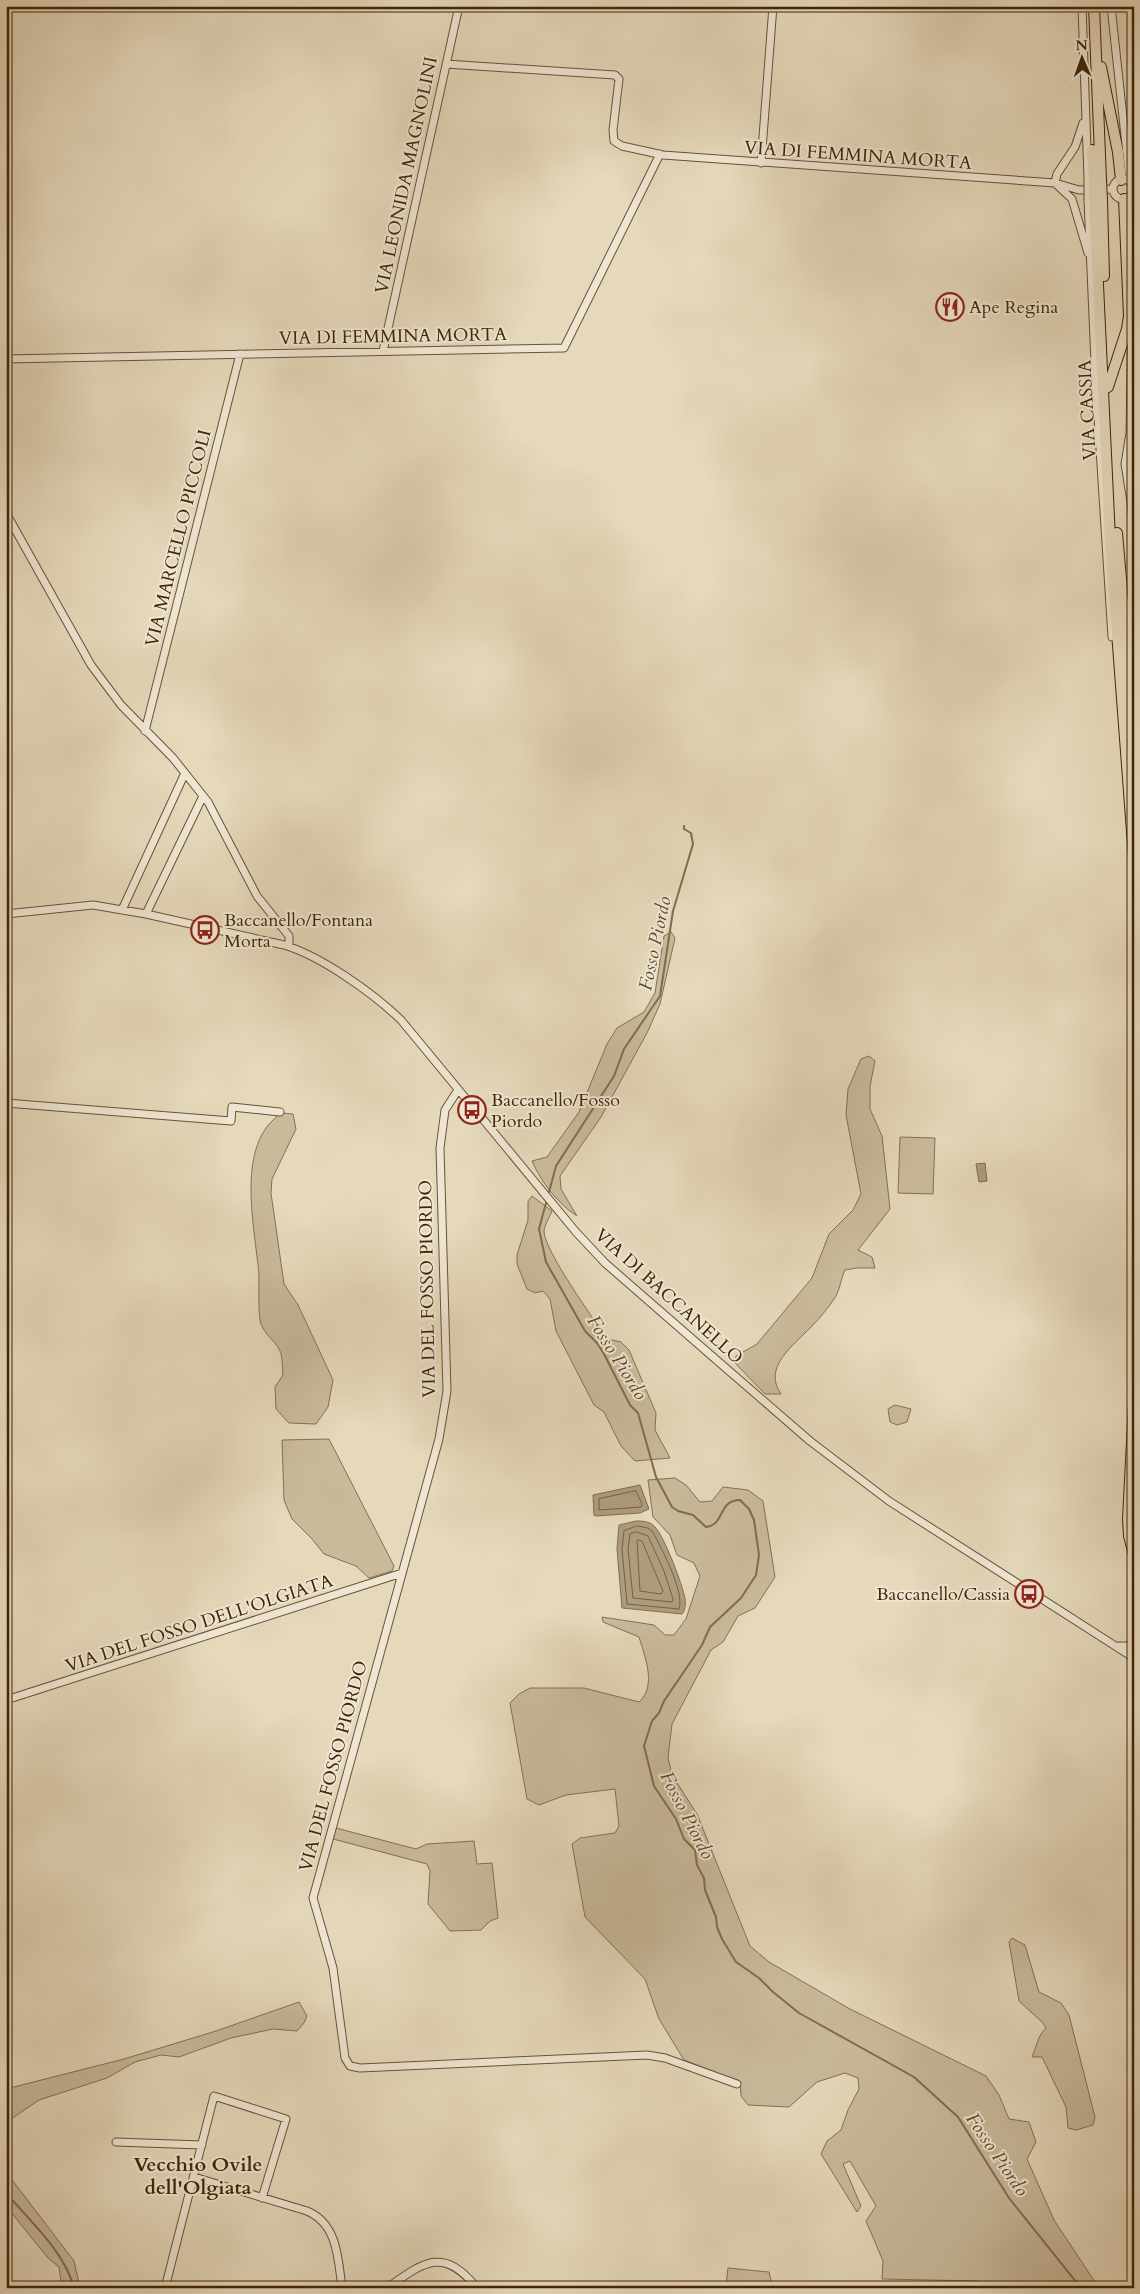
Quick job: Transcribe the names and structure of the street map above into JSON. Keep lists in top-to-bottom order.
{
  "streets": {
    "highway": ["VIA CASSIA"],
    "street": [
      "VIA DI FEMMINA MORTA",
      "VIA LEONIDA MAGNOLINI",
      "VIA MARCELLO PICCOLI",
      "VIA DEL FOSSO PIORDO",
      "VIA DI BACCANELLO",
      "VIA DEL FOSSO DELL'OLGIATA"
    ]
  },
  "crossings": [
    ["VIA DI FEMMINA MORTA", "VIA LEONIDA MAGNOLINI"],
    ["VIA DI FEMMINA MORTA", "VIA MARCELLO PICCOLI"],
    ["VIA DEL FOSSO PIORDO", "VIA DI BACCANELLO"],
    ["VIA DEL FOSSO PIORDO", "VIA DEL FOSSO DELL'OLGIATA"]
  ],
  "districts": ["Vecchio Ovile dell'Olgiata"],
  "water": ["Fosso Piordo"],
  "places": {
    "restaurant": ["Ape Regina"],
    "bus stop": ["Baccanello/Fontana Morta", "Baccanello/Fosso Piordo", "Baccanello/Cassia"]
  },
  "north": "top"
}
